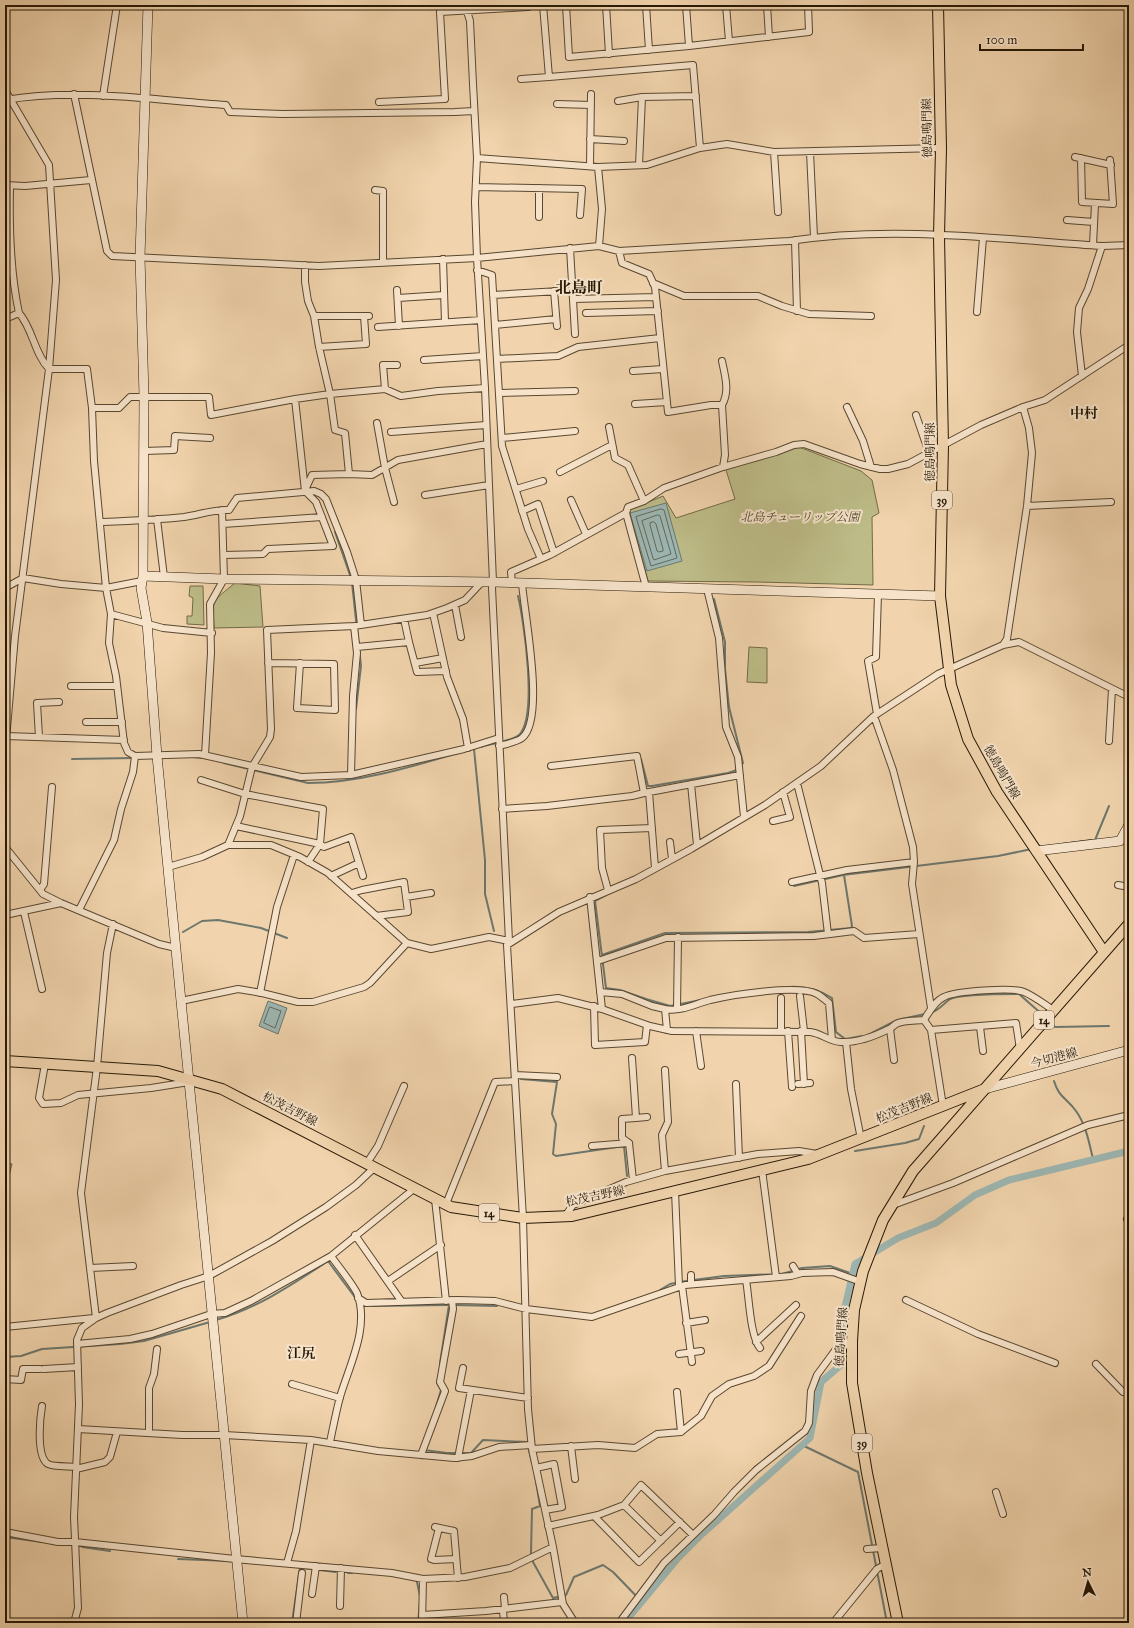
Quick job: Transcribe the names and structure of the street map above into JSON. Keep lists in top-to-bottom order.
{
  "streets": {
    "main road": [
      "徳島鳴門線",
      "39",
      "14",
      "松茂吉野線"
    ],
    "street": ["今切港線"]
  },
  "crossings": [
    ["徳島鳴門線", "今切港線"],
    ["徳島鳴門線", "松茂吉野線"],
    ["今切港線", "松茂吉野線"]
  ],
  "districts": ["北島町", "中村", "江尻"],
  "parks": ["北島チューリップ公園"],
  "scale_bar": "100 m",
  "north": "top"
}
